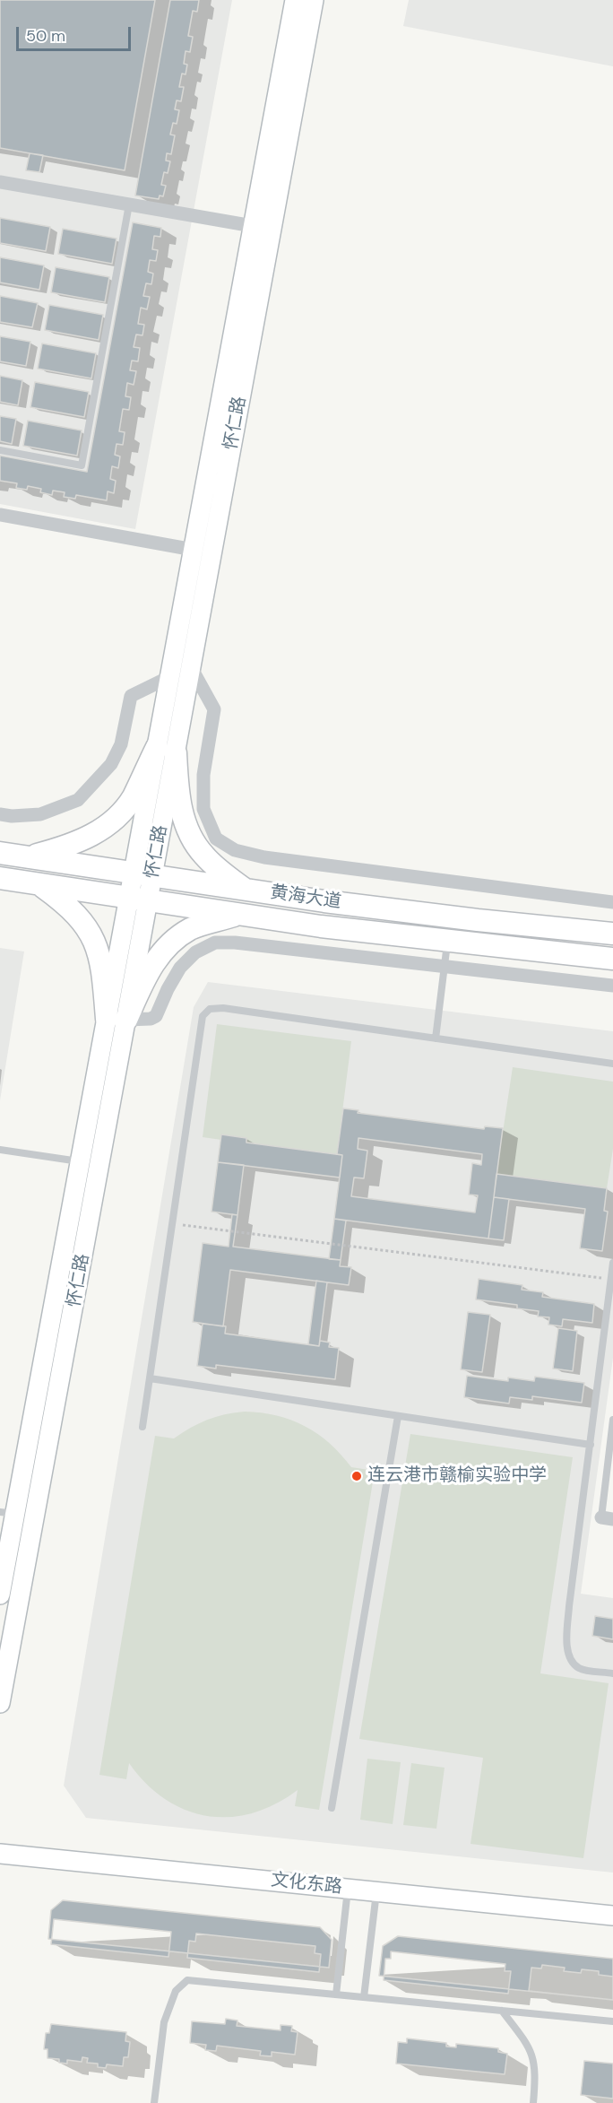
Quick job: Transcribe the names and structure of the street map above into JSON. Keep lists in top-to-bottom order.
{
  "streets": {
    "main road": ["怀仁路", "黄海大道", "文化东路"]
  },
  "crossings": [
    ["怀仁路", "黄海大道"]
  ],
  "places": ["连云港市赣榆实验中学"],
  "scale_bar": "50 m"
}
